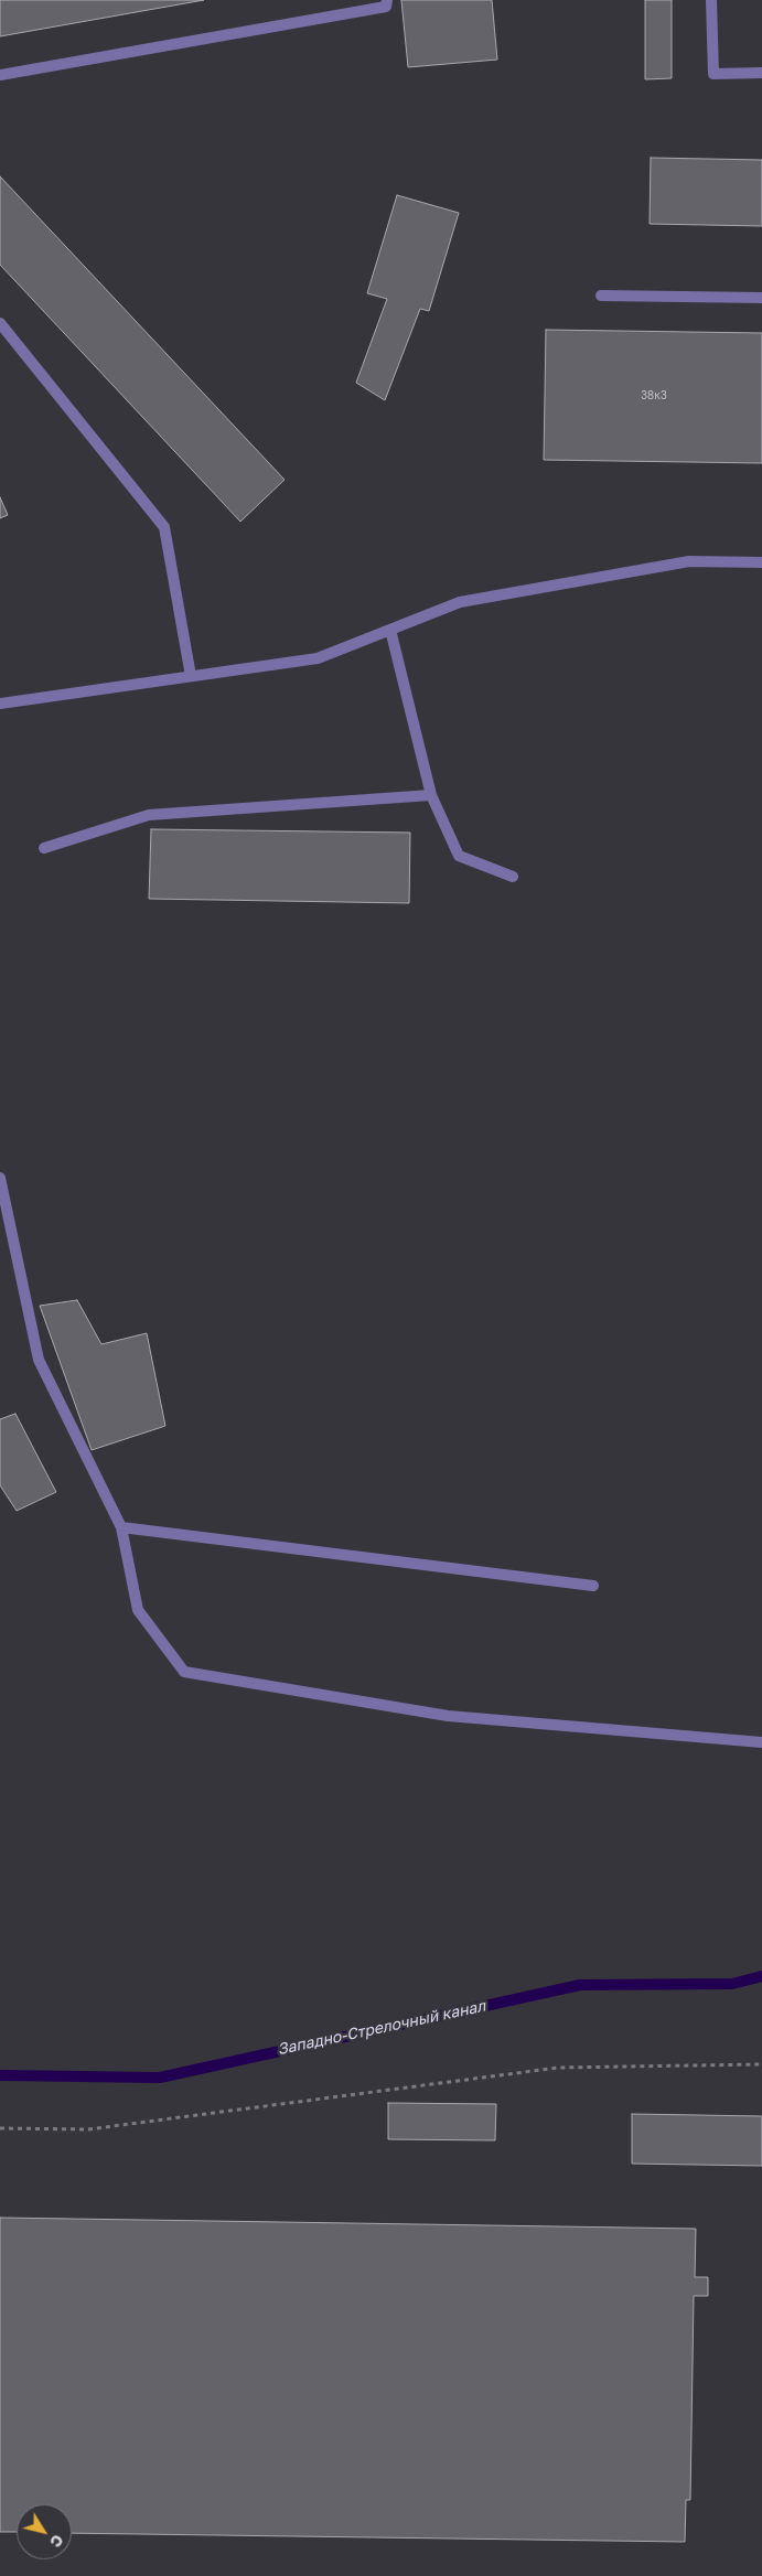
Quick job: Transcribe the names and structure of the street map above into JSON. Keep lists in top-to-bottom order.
{
  "water": ["Западно-Стрелочный канал"],
  "house_numbers": ["38к3"],
  "north": "bottom right"
}
